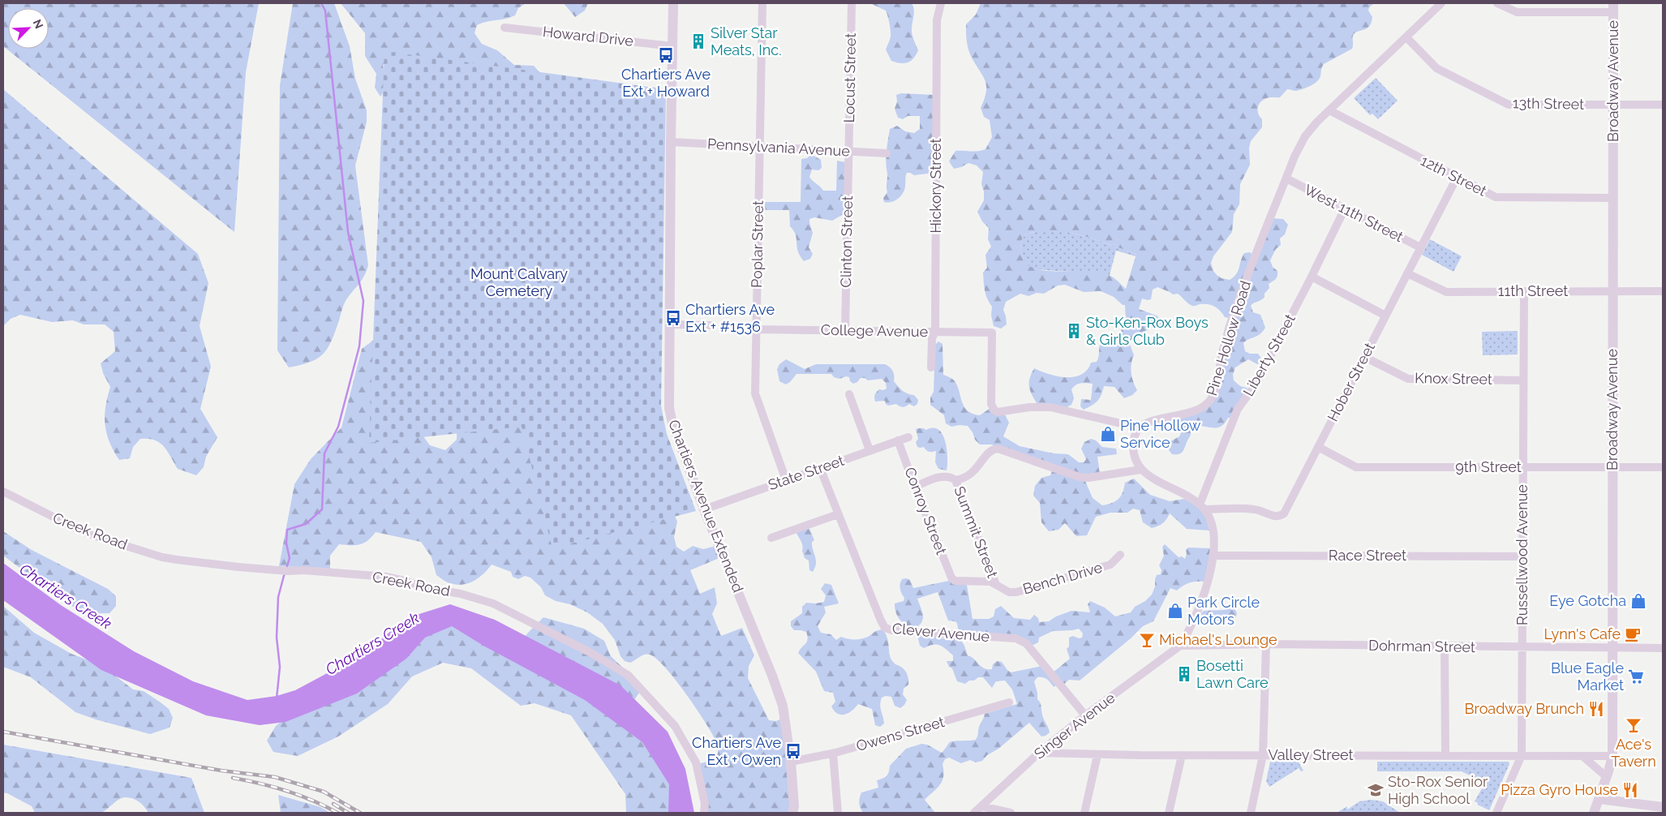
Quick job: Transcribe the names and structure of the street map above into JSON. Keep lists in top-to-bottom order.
{
  "streets": {
    "street": [
      "Howard Drive",
      "Locust Street",
      "Broadway Avenue",
      "13th Street",
      "Pennsylvania Avenue",
      "12th Street",
      "Hickory Street",
      "West 11th Street",
      "Clinton Street",
      "Poplar Street",
      "11th Street",
      "College Avenue",
      "Pine Hollow Road",
      "Liberty Street",
      "Knox Street",
      "Hober Street",
      "9th Street",
      "State Street",
      "Chartiers Avenue Extended",
      "Conroy Street",
      "Creek Road",
      "Summit Street",
      "Russellwood Avenue",
      "Race Street",
      "Bench Drive",
      "Clever Avenue",
      "Dohrman Street",
      "Singer Avenue",
      "Owens Street",
      "Valley Street"
    ]
  },
  "crossings": [
    ["Howard Drive", "Chartiers Avenue Extended"],
    ["Locust Street", "Pennsylvania Avenue"],
    ["Locust Street", "Clinton Street"],
    ["Broadway Avenue", "13th Street"],
    ["Broadway Avenue", "12th Street"],
    ["Broadway Avenue", "11th Street"],
    ["Broadway Avenue", "9th Street"],
    ["Broadway Avenue", "Dohrman Street"],
    ["Broadway Avenue", "Valley Street"],
    ["13th Street", "Pine Hollow Road"],
    ["Pennsylvania Avenue", "Clinton Street"],
    ["Pennsylvania Avenue", "Poplar Street"],
    ["Pennsylvania Avenue", "Chartiers Avenue Extended"],
    ["12th Street", "Pine Hollow Road"],
    ["12th Street", "Hober Street"],
    ["Hickory Street", "College Avenue"],
    ["West 11th Street", "Pine Hollow Road"],
    ["West 11th Street", "Liberty Street"],
    ["West 11th Street", "Hober Street"],
    ["Clinton Street", "College Avenue"],
    ["Poplar Street", "College Avenue"],
    ["Poplar Street", "State Street"],
    ["11th Street", "Hober Street"],
    ["11th Street", "Russellwood Avenue"],
    ["College Avenue", "Pine Hollow Road"],
    ["Liberty Street", "Hober Street"],
    ["Knox Street", "Hober Street"],
    ["Knox Street", "Russellwood Avenue"],
    ["Hober Street", "9th Street"],
    ["9th Street", "Russellwood Avenue"],
    ["State Street", "Chartiers Avenue Extended"],
    ["State Street", "Conroy Street"],
    ["State Street", "Clever Avenue"],
    ["Chartiers Avenue Extended", "Owens Street"],
    ["Conroy Street", "Bench Drive"],
    ["Summit Street", "Bench Drive"],
    ["Russellwood Avenue", "Race Street"],
    ["Russellwood Avenue", "Dohrman Street"],
    ["Russellwood Avenue", "Valley Street"],
    ["Clever Avenue", "Singer Avenue"],
    ["Dohrman Street", "Singer Avenue"],
    ["Singer Avenue", "Valley Street"]
  ],
  "water": ["Chartiers Creek"],
  "parks": ["Mount Calvary Cemetery"],
  "places": {
    "building": ["Silver Star Meats, Inc.", "Sto-Ken-Rox Boys & Girls Club", "Bosetti Lawn Care"],
    "bus stop": ["Chartiers Ave Ext + Howard", "Chartiers Ave Ext + #1536", "Chartiers Ave Ext + Owen"],
    "shop": ["Pine Hollow Service", "Eye Gotcha", "Park Circle Motors"],
    "cafe": ["Lynn's Cafe"],
    "bar": ["Michael's Lounge", "Ace's Tavern"],
    "supermarket": ["Blue Eagle Market"],
    "restaurant": ["Broadway Brunch", "Pizza Gyro House"],
    "school or university": ["Sto-Rox Senior High School"]
  },
  "north": "top right"
}
